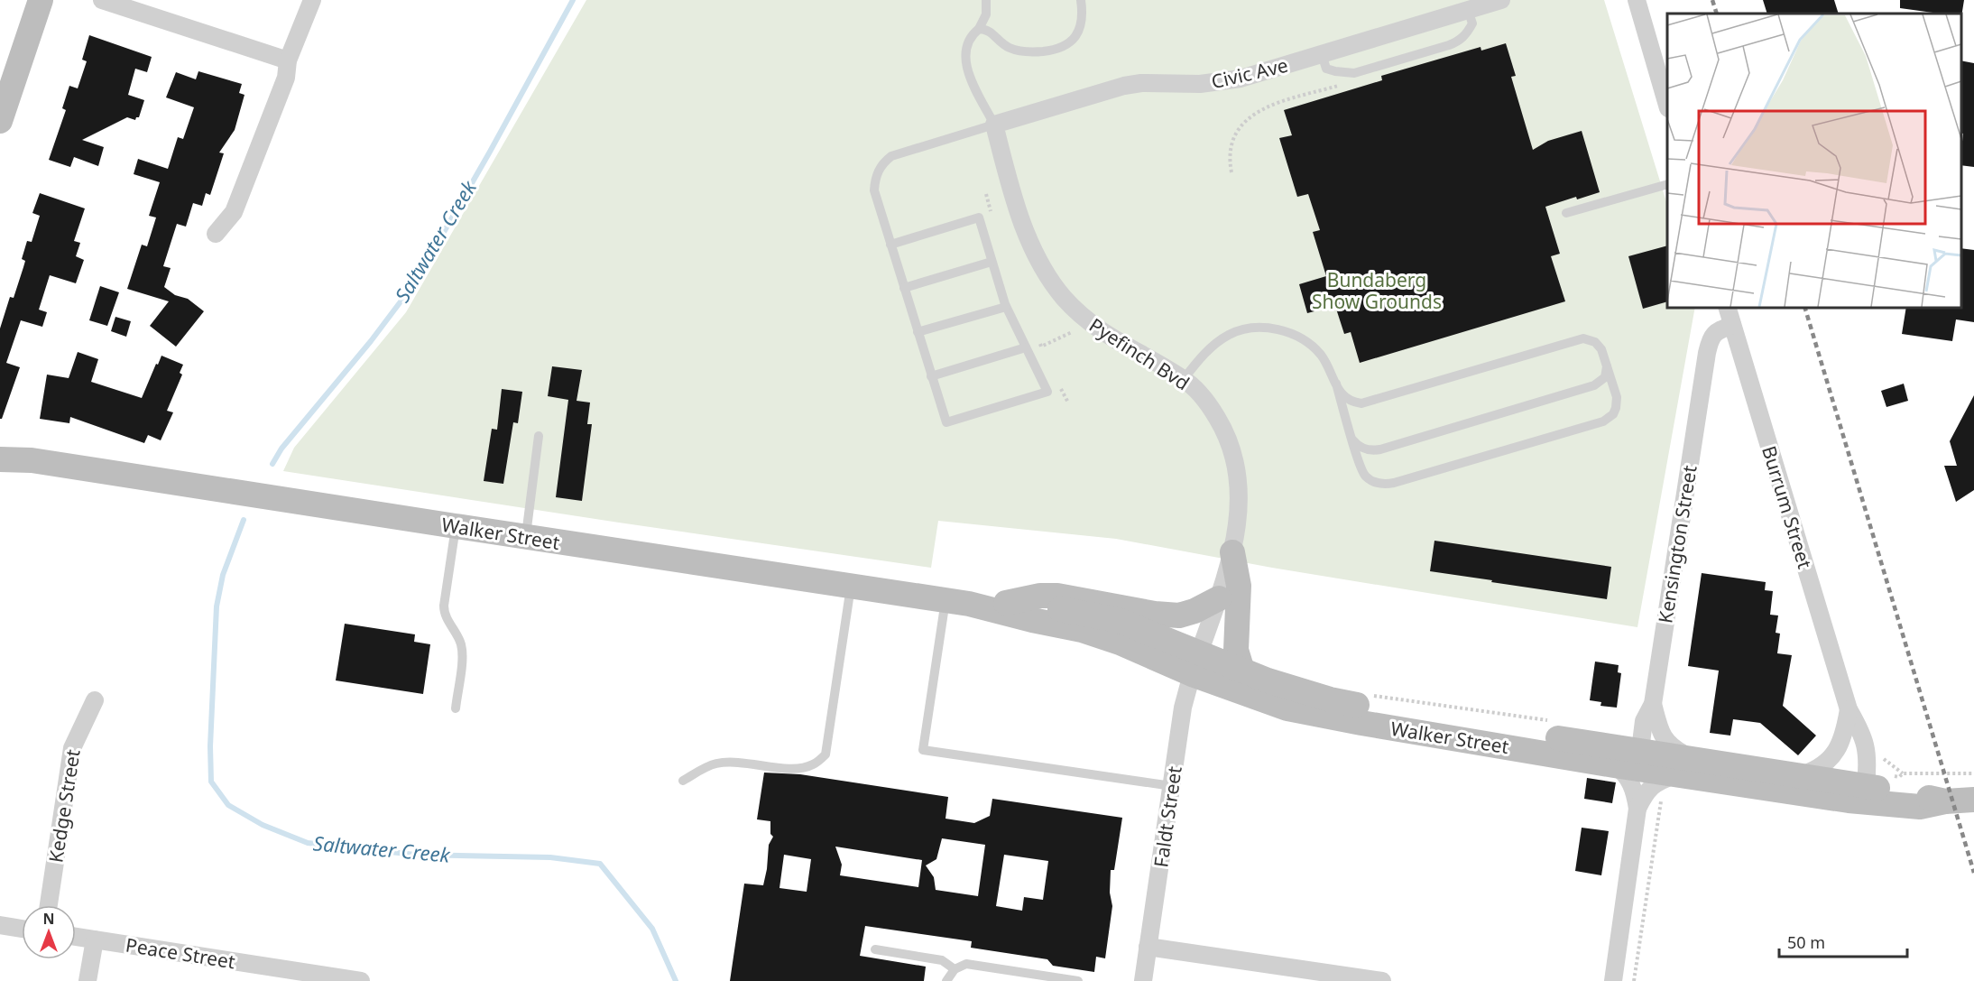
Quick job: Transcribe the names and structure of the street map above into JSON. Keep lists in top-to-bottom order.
{
  "streets": {
    "main road": ["Walker Street"],
    "street": [
      "Civic Ave",
      "Pyefinch Bvd",
      "Burrum Street",
      "Kensington Street",
      "Kedge Street",
      "Faldt Street",
      "Peace Street"
    ]
  },
  "crossings": [
    ["Civic Ave", "Pyefinch Bvd"],
    ["Pyefinch Bvd", "Walker Street"],
    ["Pyefinch Bvd", "Faldt Street"],
    ["Burrum Street", "Walker Street"],
    ["Burrum Street", "Kensington Street"],
    ["Walker Street", "Kensington Street"],
    ["Walker Street", "Faldt Street"]
  ],
  "water": ["Saltwater Creek"],
  "parks": ["Bundaberg Show Grounds"],
  "scale_bar": "50 m",
  "north": "top"
}
